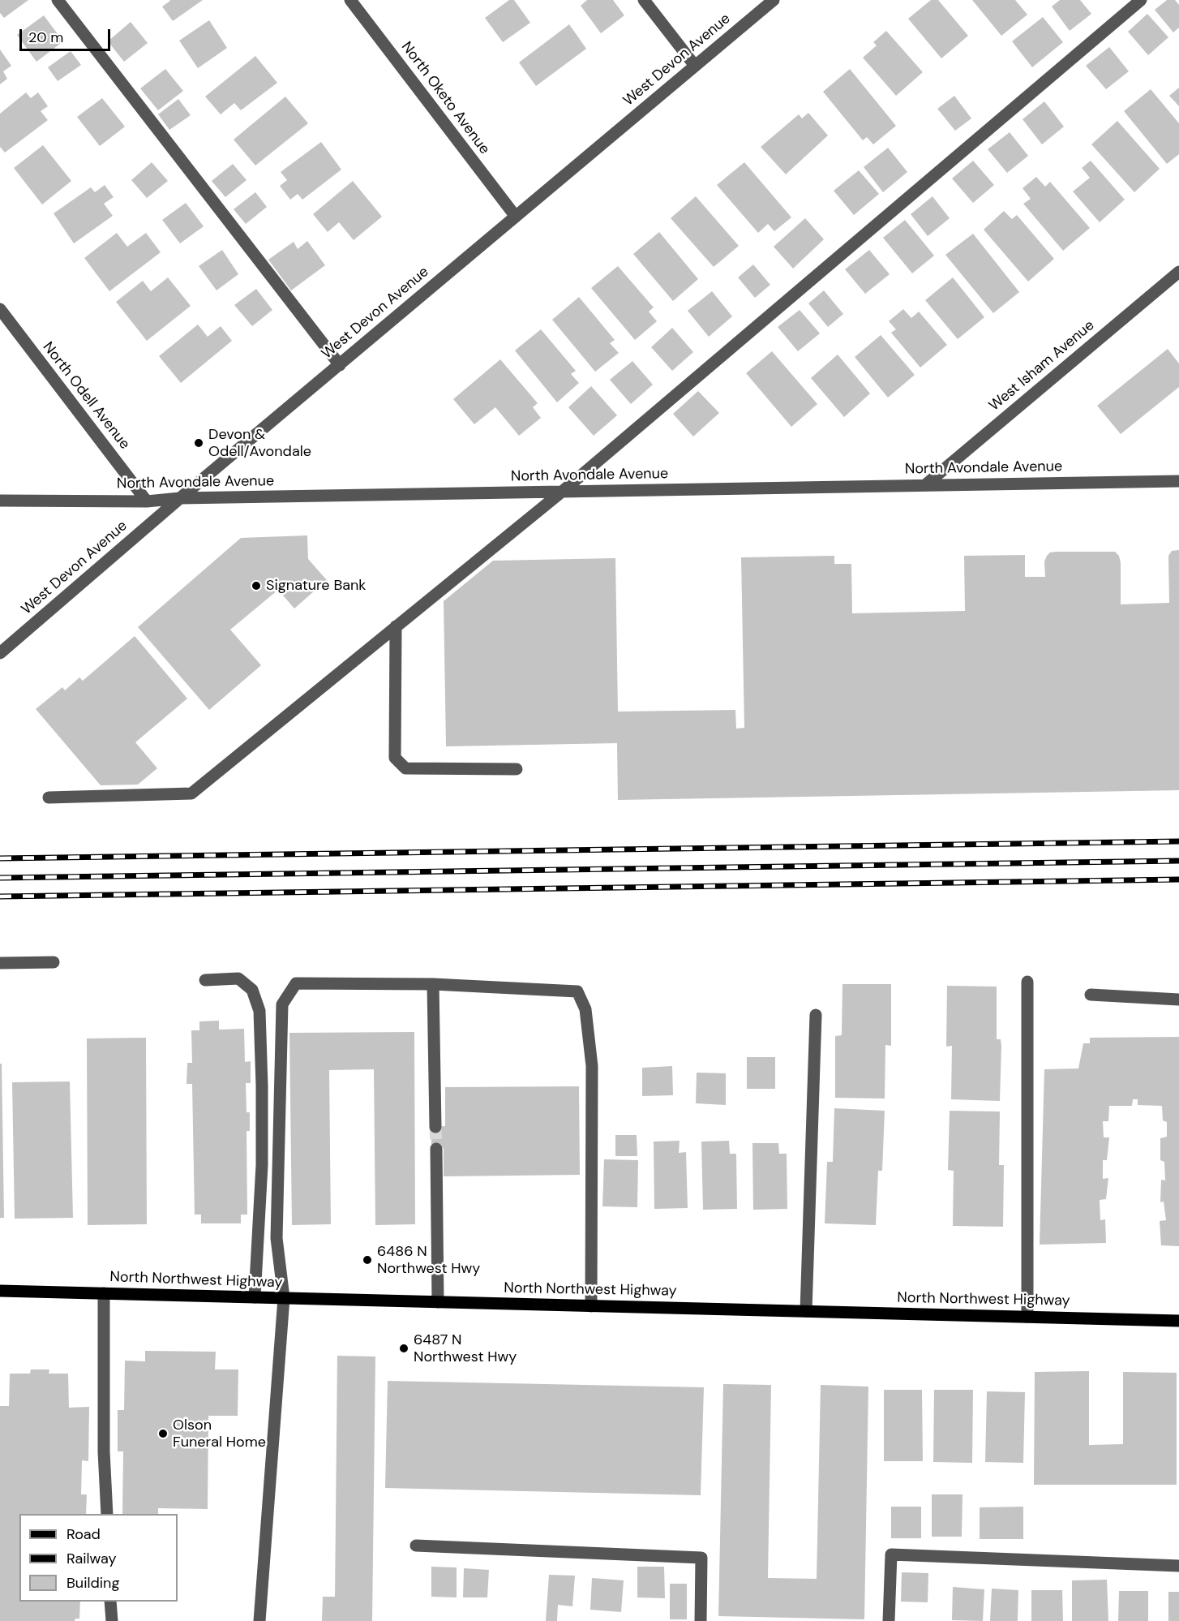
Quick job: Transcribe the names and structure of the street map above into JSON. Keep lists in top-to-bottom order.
{
  "streets": {
    "main road": ["North Northwest Highway"],
    "street": [
      "West Devon Avenue",
      "North Oketo Avenue",
      "West Isham Avenue",
      "North Odell Avenue",
      "North Avondale Avenue"
    ]
  },
  "crossings": [
    ["West Devon Avenue", "North Oketo Avenue"],
    ["West Devon Avenue", "North Avondale Avenue"],
    ["West Isham Avenue", "North Avondale Avenue"],
    ["North Odell Avenue", "North Avondale Avenue"]
  ],
  "places": [
    "Devon & Odell/Avondale",
    "Signature Bank",
    "6486 N Northwest Hwy",
    "6487 N Northwest Hwy",
    "Olson Funeral Home"
  ],
  "legend": ["Road", "Railway", "Building"],
  "scale_bar": "20 m"
}
